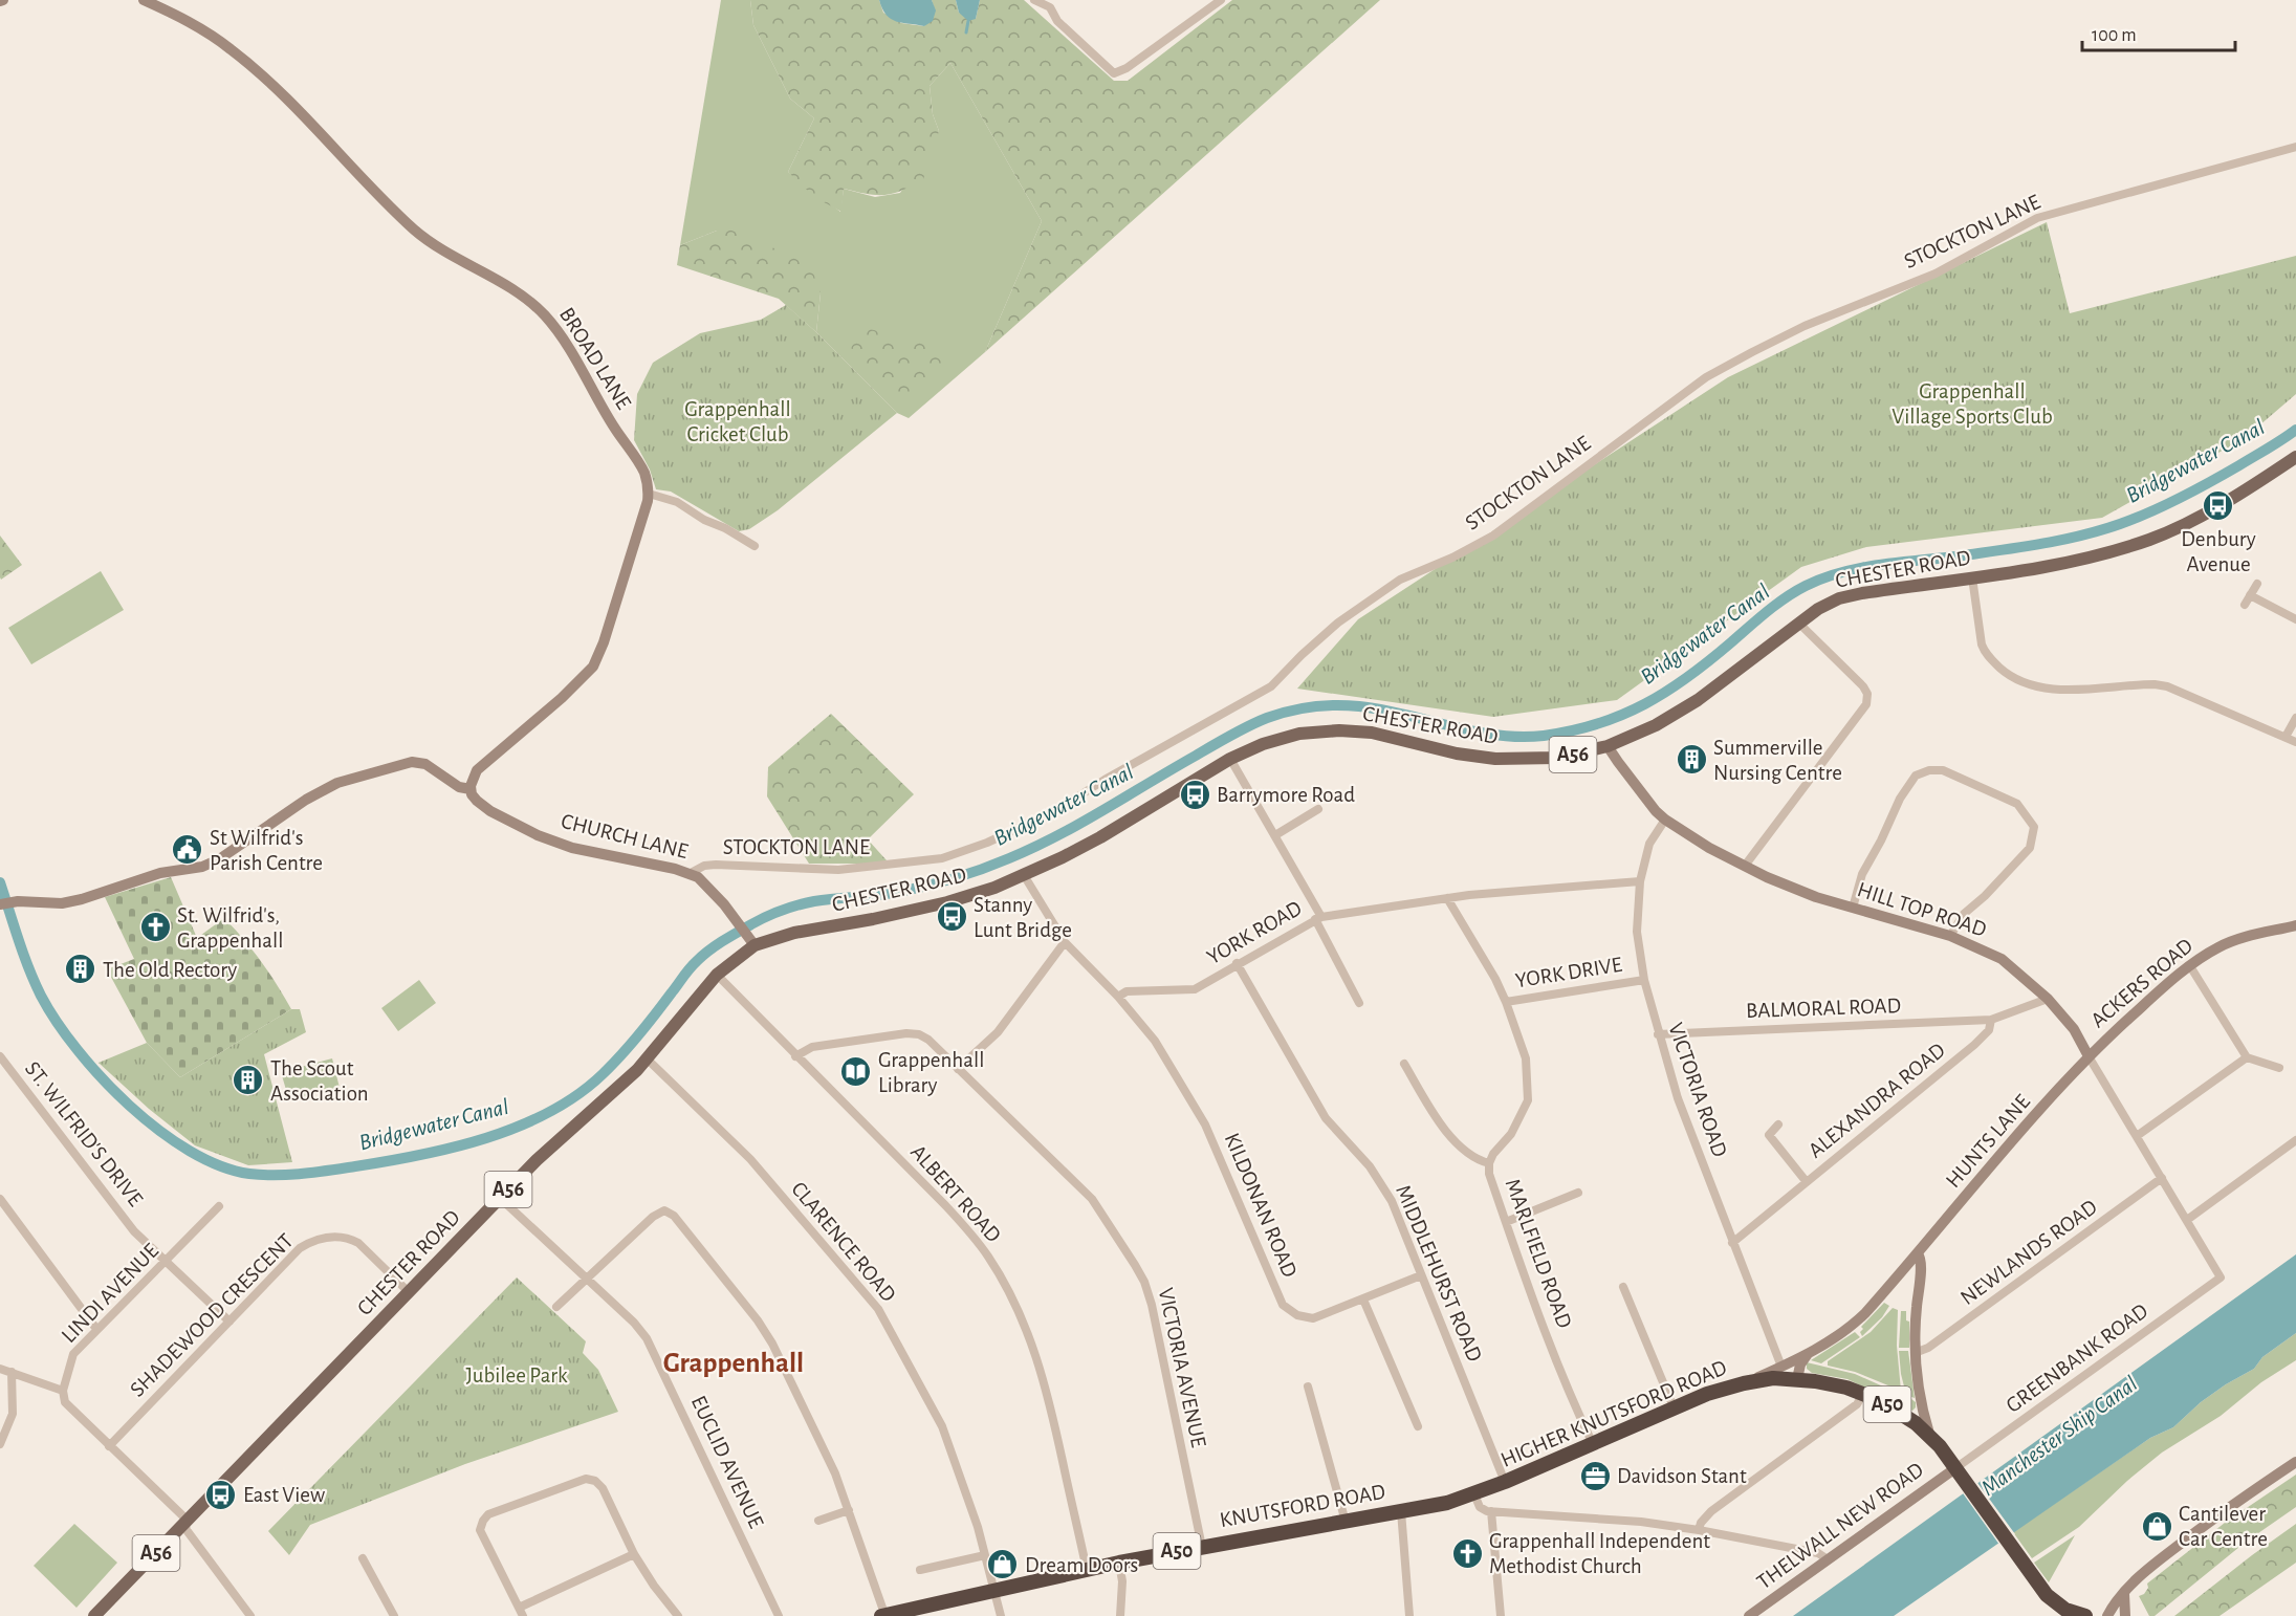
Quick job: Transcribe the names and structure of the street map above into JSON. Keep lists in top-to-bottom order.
{
  "streets": {
    "highway": ["A50", "HIGHER KNUTSFORD ROAD", "KNUTSFORD ROAD"],
    "main road": ["CHESTER ROAD", "A56"],
    "street": [
      "STOCKTON LANE",
      "BROAD LANE",
      "CHURCH LANE",
      "HILL TOP ROAD",
      "YORK ROAD",
      "YORK DRIVE",
      "ACKERS ROAD",
      "BALMORAL ROAD",
      "VICTORIA ROAD",
      "ALEXANDRA ROAD",
      "ST. WILFRID'S DRIVE",
      "HUNTS LANE",
      "ALBERT ROAD",
      "KILDONAN ROAD",
      "CLARENCE ROAD",
      "NEWLANDS ROAD",
      "MARLFIELD ROAD",
      "MIDDLEHURST ROAD",
      "LINDI AVENUE",
      "SHADEWOOD CRESCENT",
      "GREENBANK ROAD",
      "VICTORIA AVENUE",
      "EUCLID AVENUE",
      "THELWALL NEW ROAD"
    ]
  },
  "crossings": [
    ["STOCKTON LANE", "CHURCH LANE"],
    ["CHESTER ROAD", "CHURCH LANE"],
    ["CHESTER ROAD", "HILL TOP ROAD"],
    ["CHESTER ROAD", "ALBERT ROAD"],
    ["CHESTER ROAD", "CLARENCE ROAD"],
    ["CHESTER ROAD", "SHADEWOOD CRESCENT"],
    ["CHESTER ROAD", "EUCLID AVENUE"],
    ["HILL TOP ROAD", "ACKERS ROAD"],
    ["HILL TOP ROAD", "VICTORIA ROAD"],
    ["HILL TOP ROAD", "HUNTS LANE"],
    ["HILL TOP ROAD", "NEWLANDS ROAD"],
    ["HILL TOP ROAD", "GREENBANK ROAD"],
    ["YORK ROAD", "YORK DRIVE"],
    ["YORK ROAD", "VICTORIA ROAD"],
    ["YORK ROAD", "KILDONAN ROAD"],
    ["YORK ROAD", "MIDDLEHURST ROAD"],
    ["YORK DRIVE", "VICTORIA ROAD"],
    ["ACKERS ROAD", "HUNTS LANE"],
    ["BALMORAL ROAD", "VICTORIA ROAD"],
    ["BALMORAL ROAD", "ALEXANDRA ROAD"],
    ["VICTORIA ROAD", "ALEXANDRA ROAD"],
    ["VICTORIA ROAD", "HUNTS LANE"],
    ["ST. WILFRID'S DRIVE", "LINDI AVENUE"],
    ["ST. WILFRID'S DRIVE", "SHADEWOOD CRESCENT"],
    ["HUNTS LANE", "HIGHER KNUTSFORD ROAD"],
    ["ALBERT ROAD", "VICTORIA AVENUE"],
    ["ALBERT ROAD", "KNUTSFORD ROAD"],
    ["KILDONAN ROAD", "MIDDLEHURST ROAD"],
    ["CLARENCE ROAD", "KNUTSFORD ROAD"],
    ["MARLFIELD ROAD", "HIGHER KNUTSFORD ROAD"],
    ["MIDDLEHURST ROAD", "HIGHER KNUTSFORD ROAD"],
    ["GREENBANK ROAD", "HIGHER KNUTSFORD ROAD"],
    ["GREENBANK ROAD", "THELWALL NEW ROAD"],
    ["VICTORIA AVENUE", "KNUTSFORD ROAD"],
    ["HIGHER KNUTSFORD ROAD", "KNUTSFORD ROAD"],
    ["HIGHER KNUTSFORD ROAD", "THELWALL NEW ROAD"]
  ],
  "districts": ["Grappenhall"],
  "water": ["Bridgewater Canal", "Manchester Ship Canal"],
  "parks": ["Grappenhall Village Sports Club", "Grappenhall Cricket Club", "Jubilee Park"],
  "places": {
    "bus stop": [
      "Denbury Avenue",
      "Barrymore Road",
      "Stanny Lunt Bridge",
      "East View"
    ],
    "building": ["Summerville Nursing Centre", "The Old Rectory", "The Scout Association"],
    "public building": ["St Wilfrid's Parish Centre"],
    "church": ["St. Wilfrid's, Grappenhall", "Grappenhall Independent Methodist Church"],
    "library": ["Grappenhall Library"],
    "office": ["Davidson Stant"],
    "shop": ["Cantilever Car Centre", "Dream Doors"]
  },
  "scale_bar": "100 m"
}
